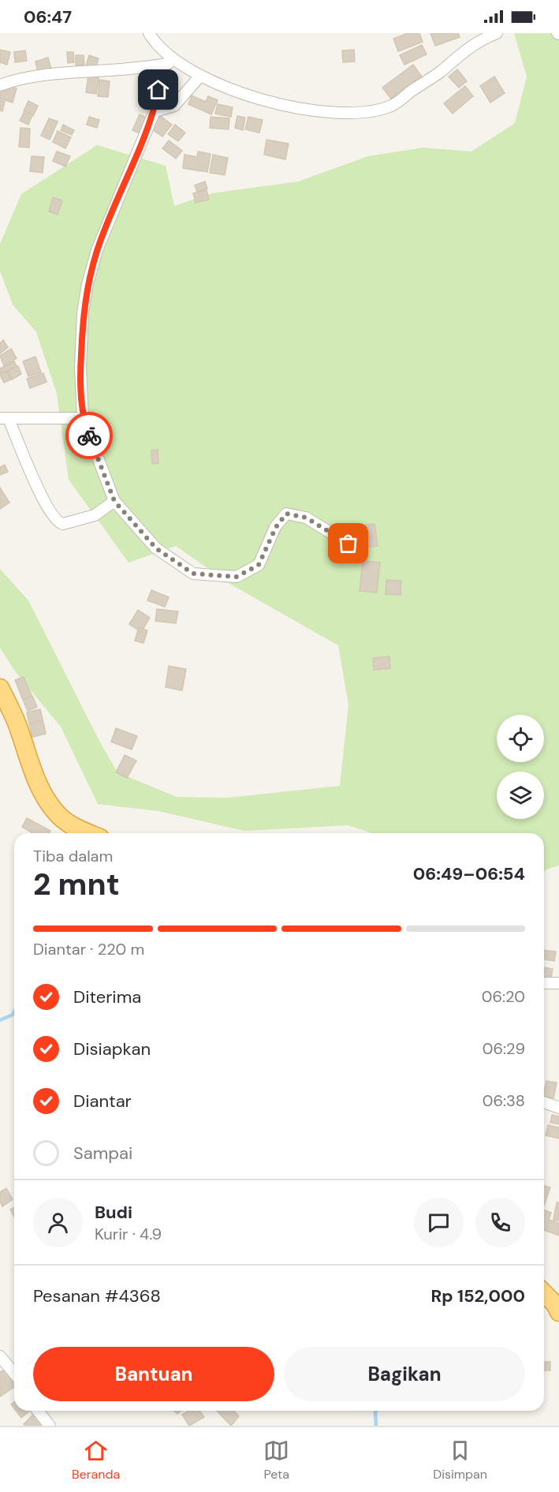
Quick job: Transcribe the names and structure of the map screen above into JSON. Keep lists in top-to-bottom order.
{
  "page": {
    "status": "06:47",
    "heading": ["2 mnt", "Tiba dalam", "06:49–06:54"],
    "panel": [
      "Budi",
      "Kurir · 4.9",
      "Pesanan #4368",
      "Rp 152,000"
    ],
    "bar": "Diantar · 220 m",
    "list": [
      ["Diterima", "06:20"],
      ["Disiapkan", "06:29"],
      ["Diantar", "06:38"],
      "Sampai"
    ],
    "buttons": ["Bantuan", "Bagikan"],
    "tabs": ["Beranda", "Peta", "Disimpan"]
  }
}
